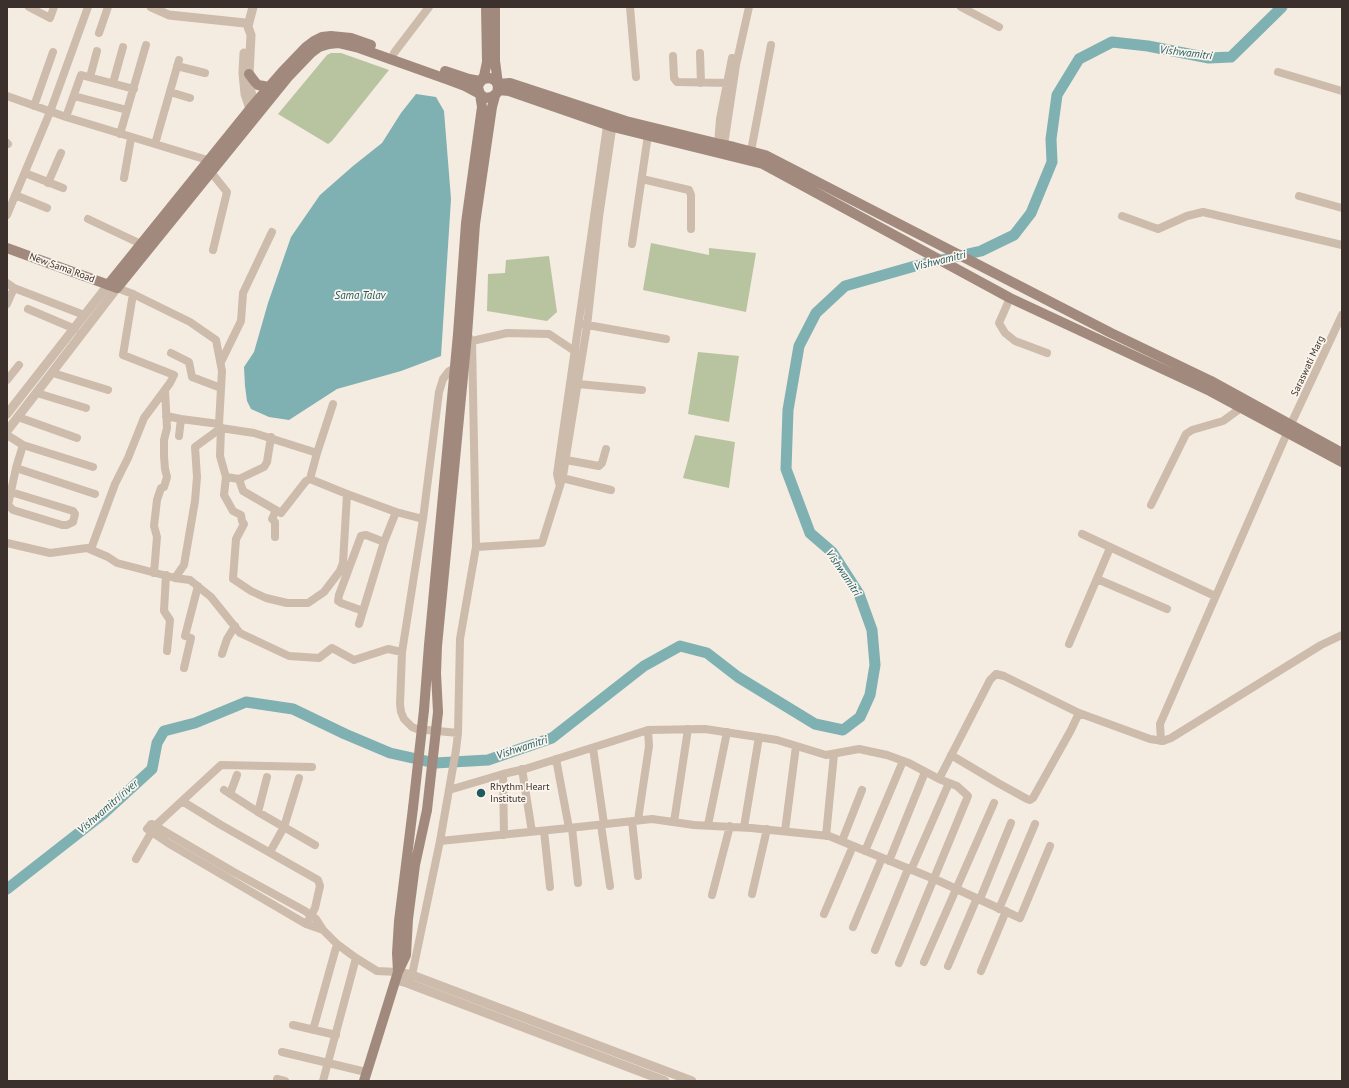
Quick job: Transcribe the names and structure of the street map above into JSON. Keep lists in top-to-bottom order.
{
  "streets": {
    "main road": ["New Sama Road"],
    "street": ["Saraswati Marg"]
  },
  "water": ["Vishwamitri", "Sama Talav", "Vishwamitri river"],
  "places": ["Rhythm Heart Institute"]
}
